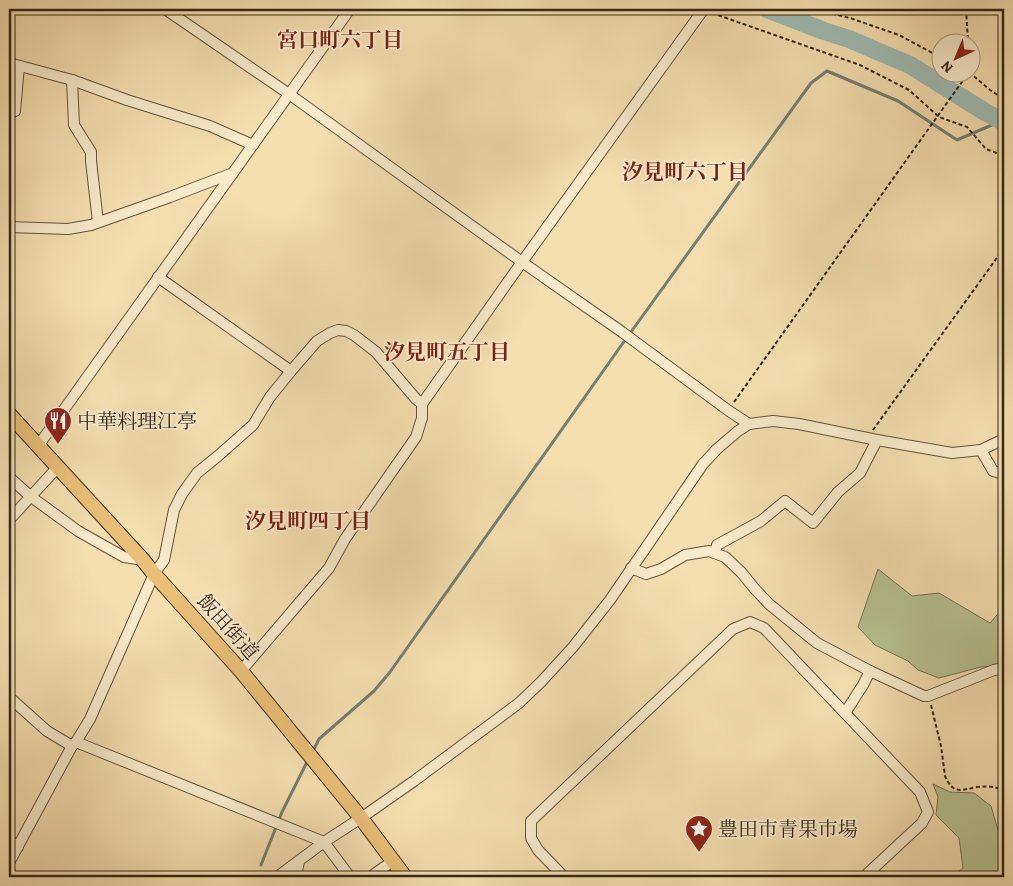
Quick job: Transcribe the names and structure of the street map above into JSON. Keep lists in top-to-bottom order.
{
  "streets": {
    "main road": ["飯田街道"]
  },
  "districts": [
    "宮口町六丁目",
    "汐見町六丁目",
    "汐見町五丁目",
    "汐見町四丁目"
  ],
  "places": {
    "restaurant": ["中華料理江亭"],
    "place": ["豊田市青果市場"]
  },
  "north": "bottom left"
}
